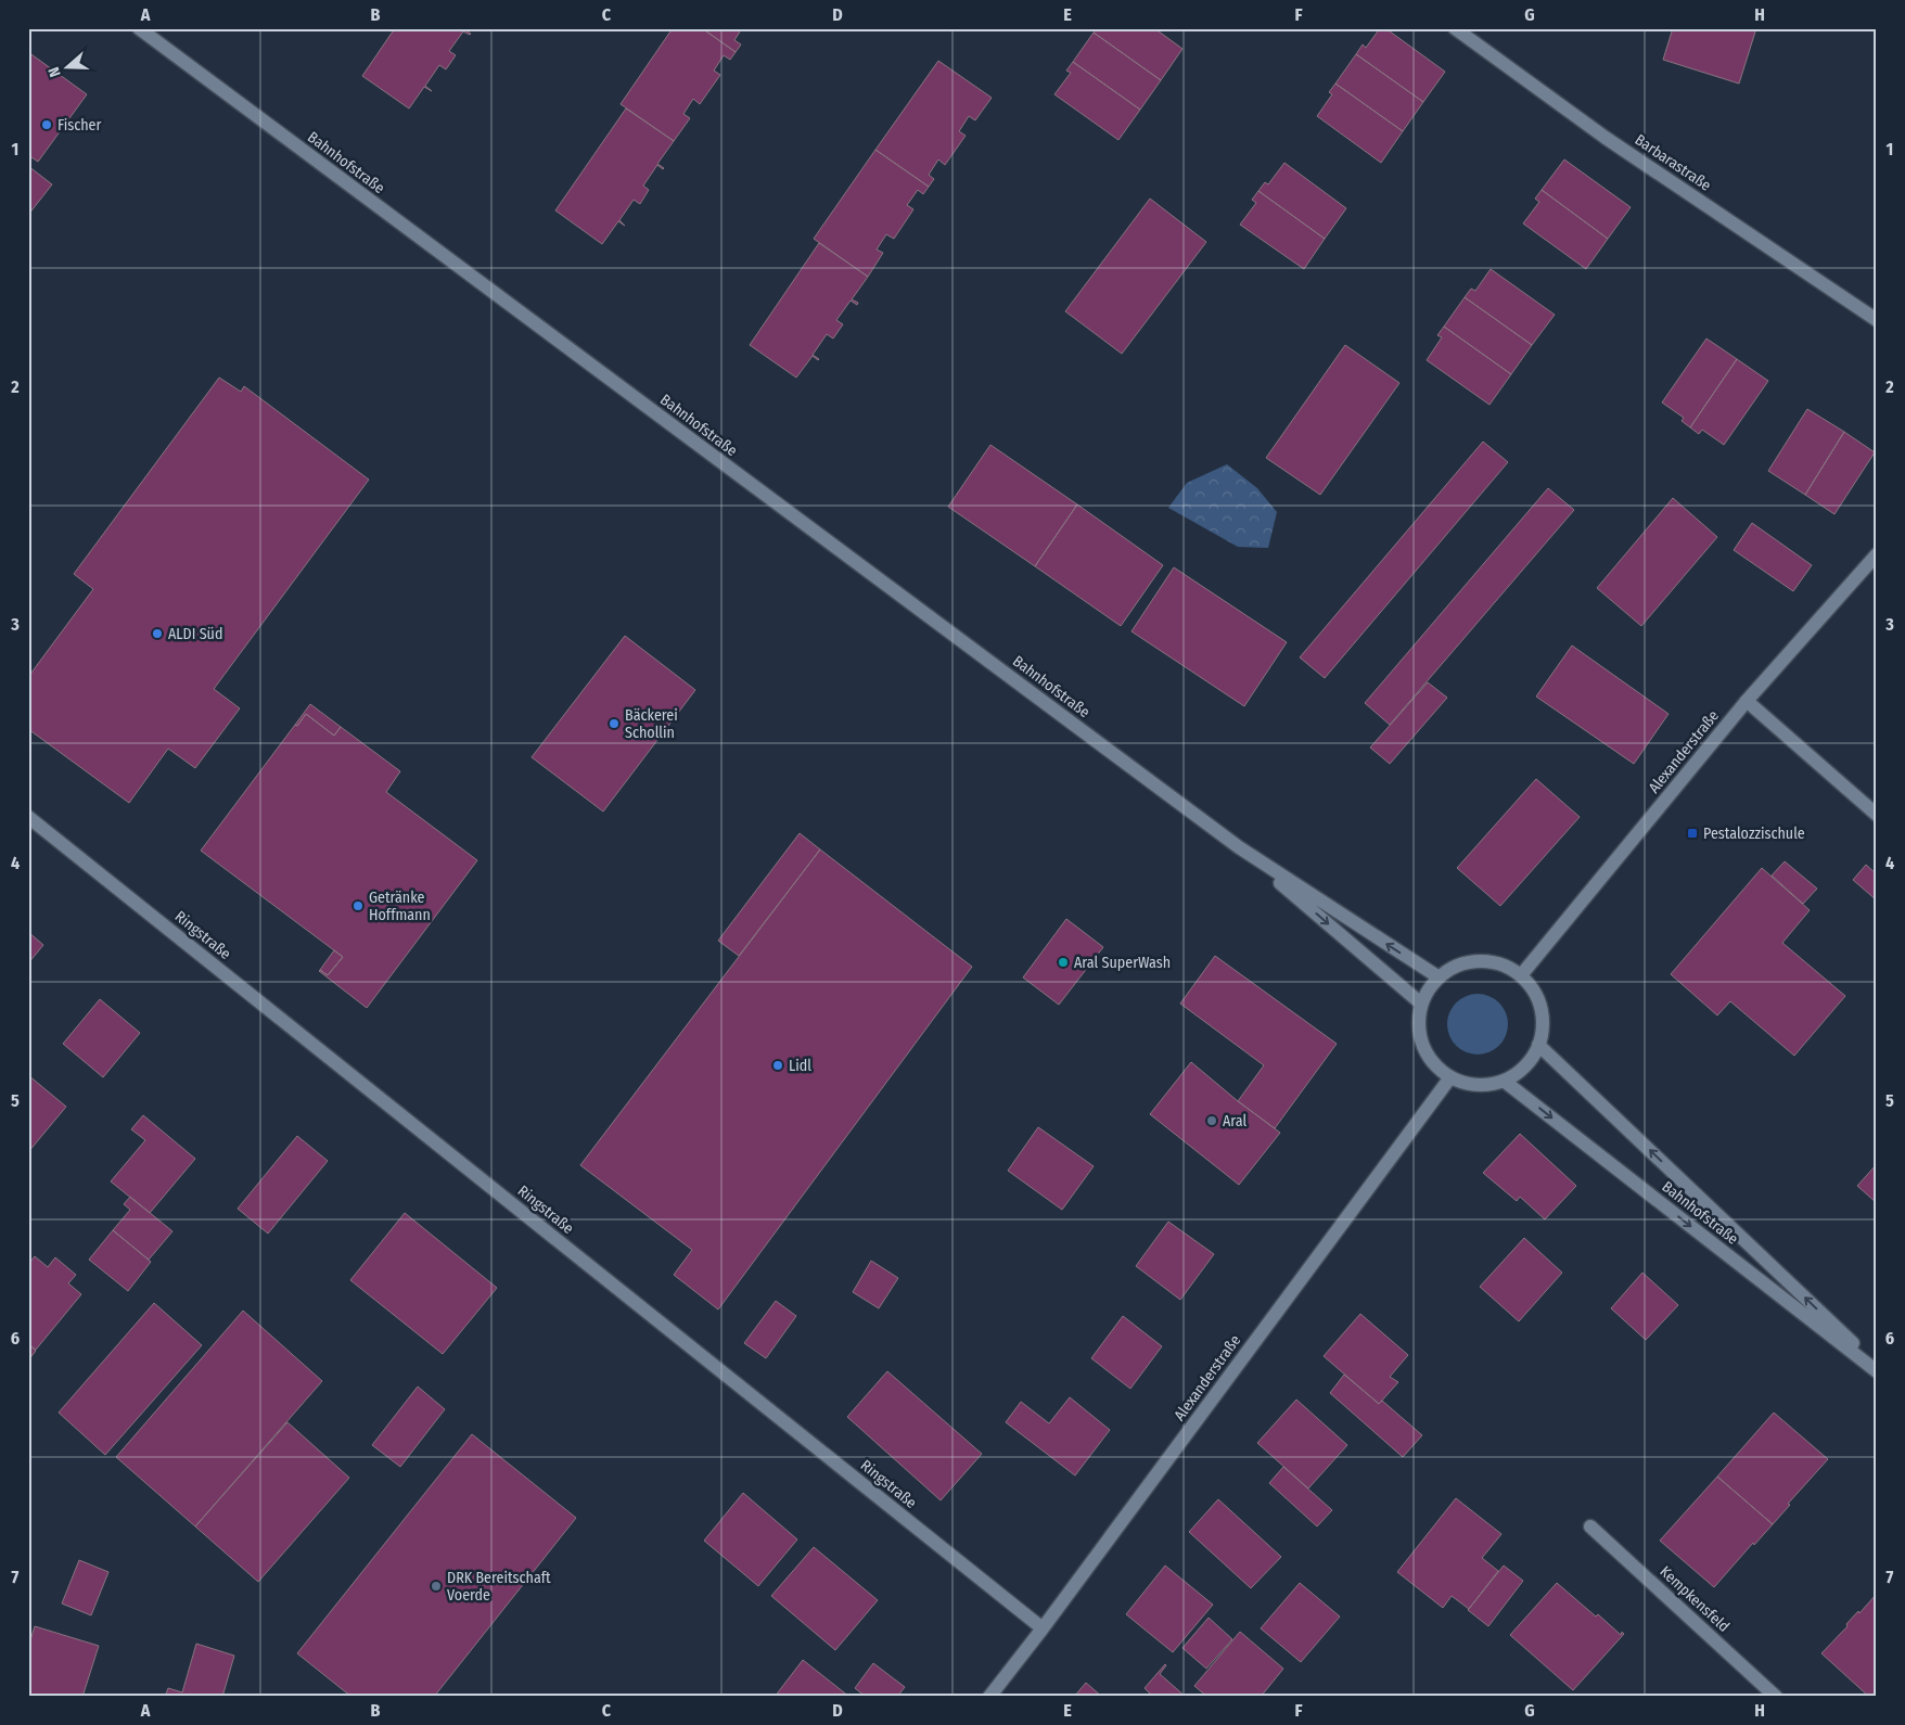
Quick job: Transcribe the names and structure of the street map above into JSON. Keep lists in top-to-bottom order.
{
  "streets": {
    "street": [
      "Bahnhofstraße",
      "Barbarastraße",
      "Alexanderstraße",
      "Ringstraße",
      "Kempkensfeld"
    ]
  },
  "crossings": [
    ["Bahnhofstraße", "Alexanderstraße"],
    ["Alexanderstraße", "Ringstraße"]
  ],
  "places": {
    "other": [
      "Fischer",
      "ALDI Süd",
      "Bäckerei Schollin",
      "Getränke Hoffmann",
      "Aral SuperWash",
      "Lidl",
      "Aral",
      "DRK Bereitschaft Voerde"
    ],
    "transit": ["Pestalozzischule"]
  },
  "north": "left",
  "grid": {
    "columns": [
      "A",
      "B",
      "C",
      "D",
      "E",
      "F",
      "G",
      "H"
    ],
    "rows": [
      "1",
      "2",
      "3",
      "4",
      "5",
      "6",
      "7"
    ]
  }
}
